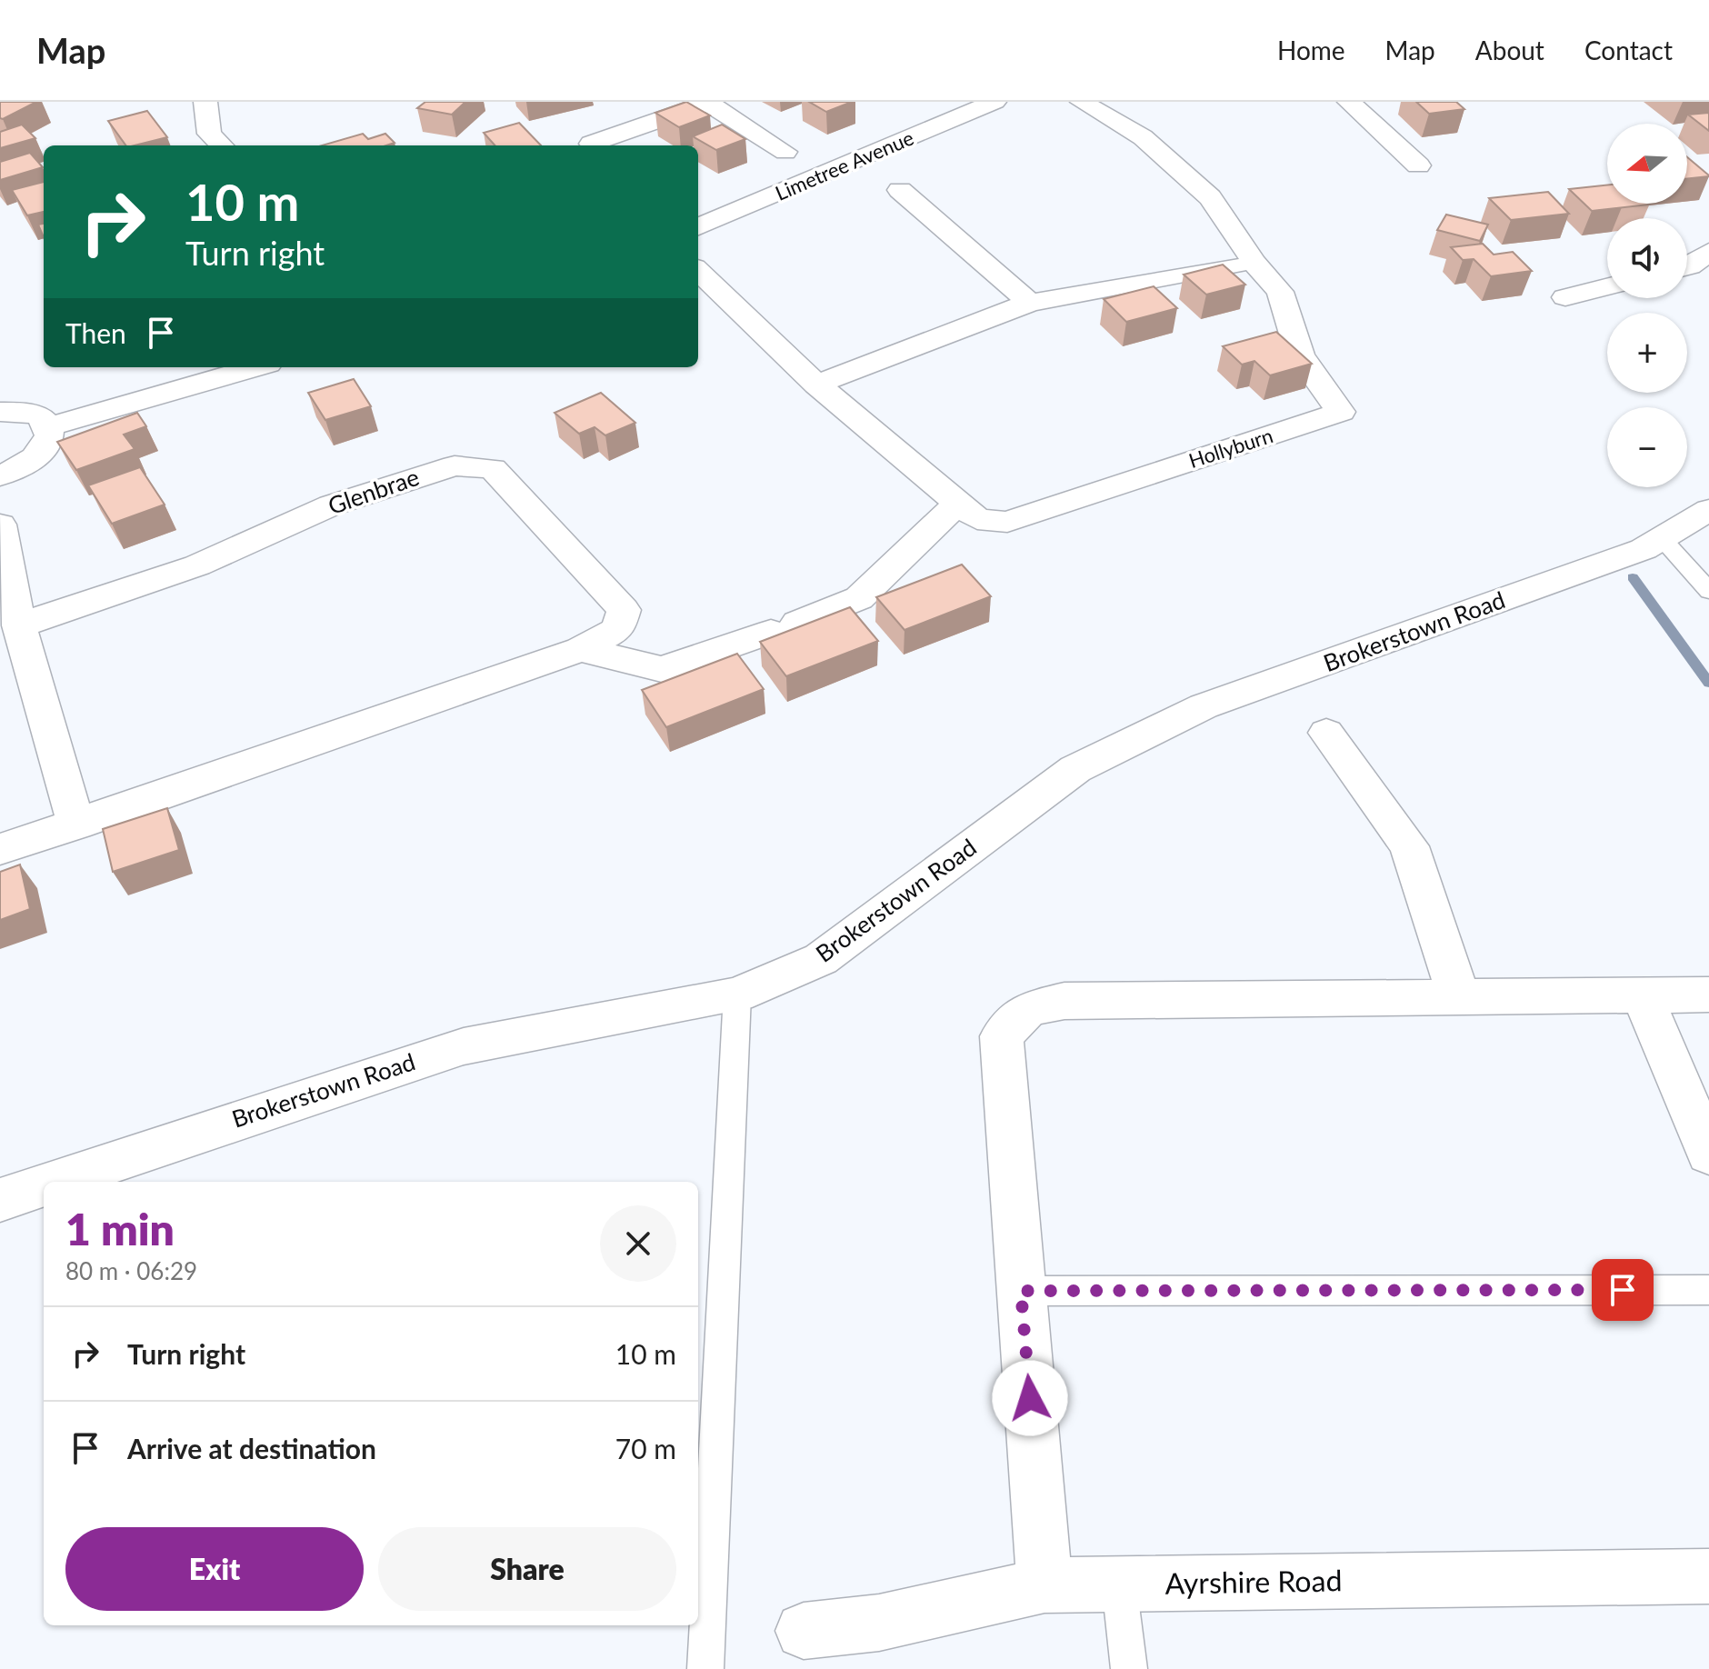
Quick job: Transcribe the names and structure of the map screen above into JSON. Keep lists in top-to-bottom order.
{
  "streets": {
    "street": [
      "Limetree Avenue",
      "Hollyburn",
      "Glenbrae",
      "Brokerstown Road",
      "Ayrshire Road"
    ]
  },
  "north": "left",
  "page": {
    "header": "Map",
    "nav": [
      "Home",
      "Map",
      "About",
      "Contact"
    ],
    "map_buttons": ["+", "−"],
    "turn": ["10 m", "Turn right"],
    "then": "Then",
    "heading": ["1 min", "80 m · 06:29"],
    "list": [
      {
        "name": "Turn right",
        "value": "10 m"
      },
      {
        "name": "Arrive at destination",
        "value": "70 m"
      }
    ],
    "buttons": ["Exit", "Share"]
  }
}
